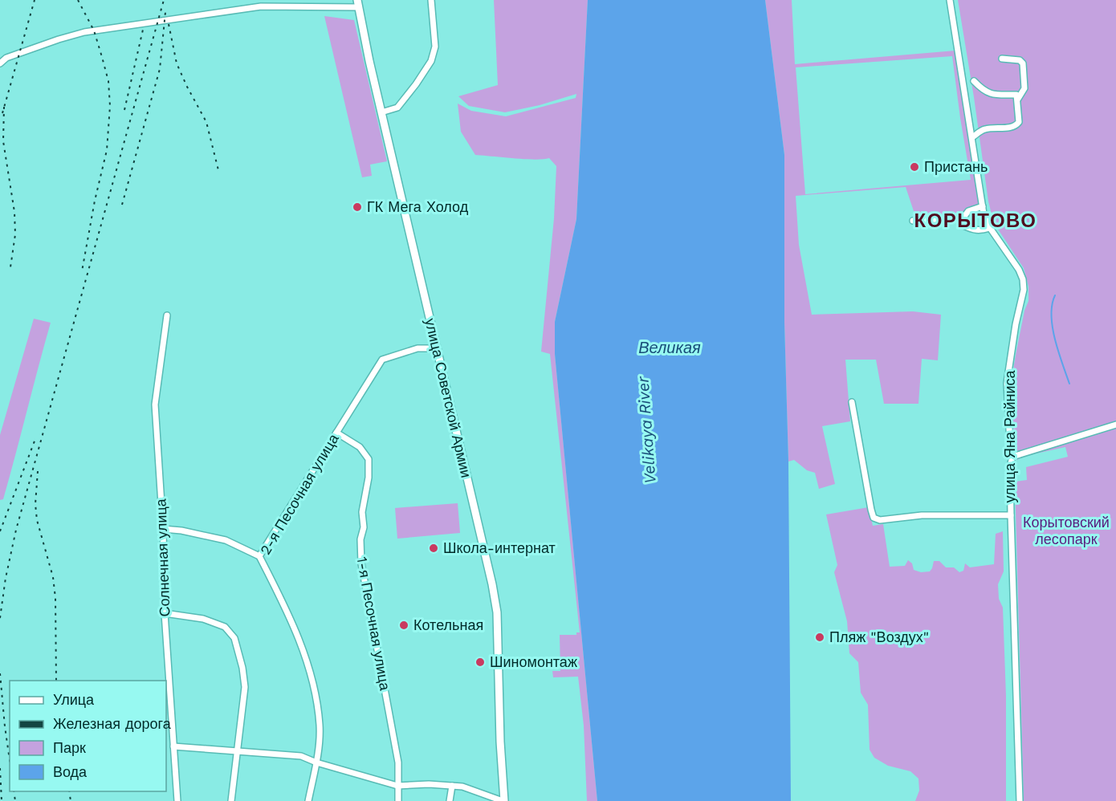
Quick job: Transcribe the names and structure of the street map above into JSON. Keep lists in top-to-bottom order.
{
  "streets": {
    "main road": ["улица Советской Армии"],
    "street": [
      "улица Яна Райниса",
      "2-я Песочная улица",
      "Солнечная улица",
      "1-я Песочная улица"
    ]
  },
  "crossings": [
    ["улица Советской Армии", "2-я Песочная улица"],
    ["2-я Песочная улица", "1-я Песочная улица"]
  ],
  "districts": ["КОРЫТОВО"],
  "water": ["Великая", "Velikaya River"],
  "parks": ["Корытовский лесопарк"],
  "places": [
    "Пристань",
    "ГК Мега Холод",
    "Школа-интернат",
    "Котельная",
    "Пляж \"Воздух\"",
    "Шиномонтаж"
  ],
  "legend": [
    "Улица",
    "Железная дорога",
    "Парк",
    "Вода"
  ]
}
